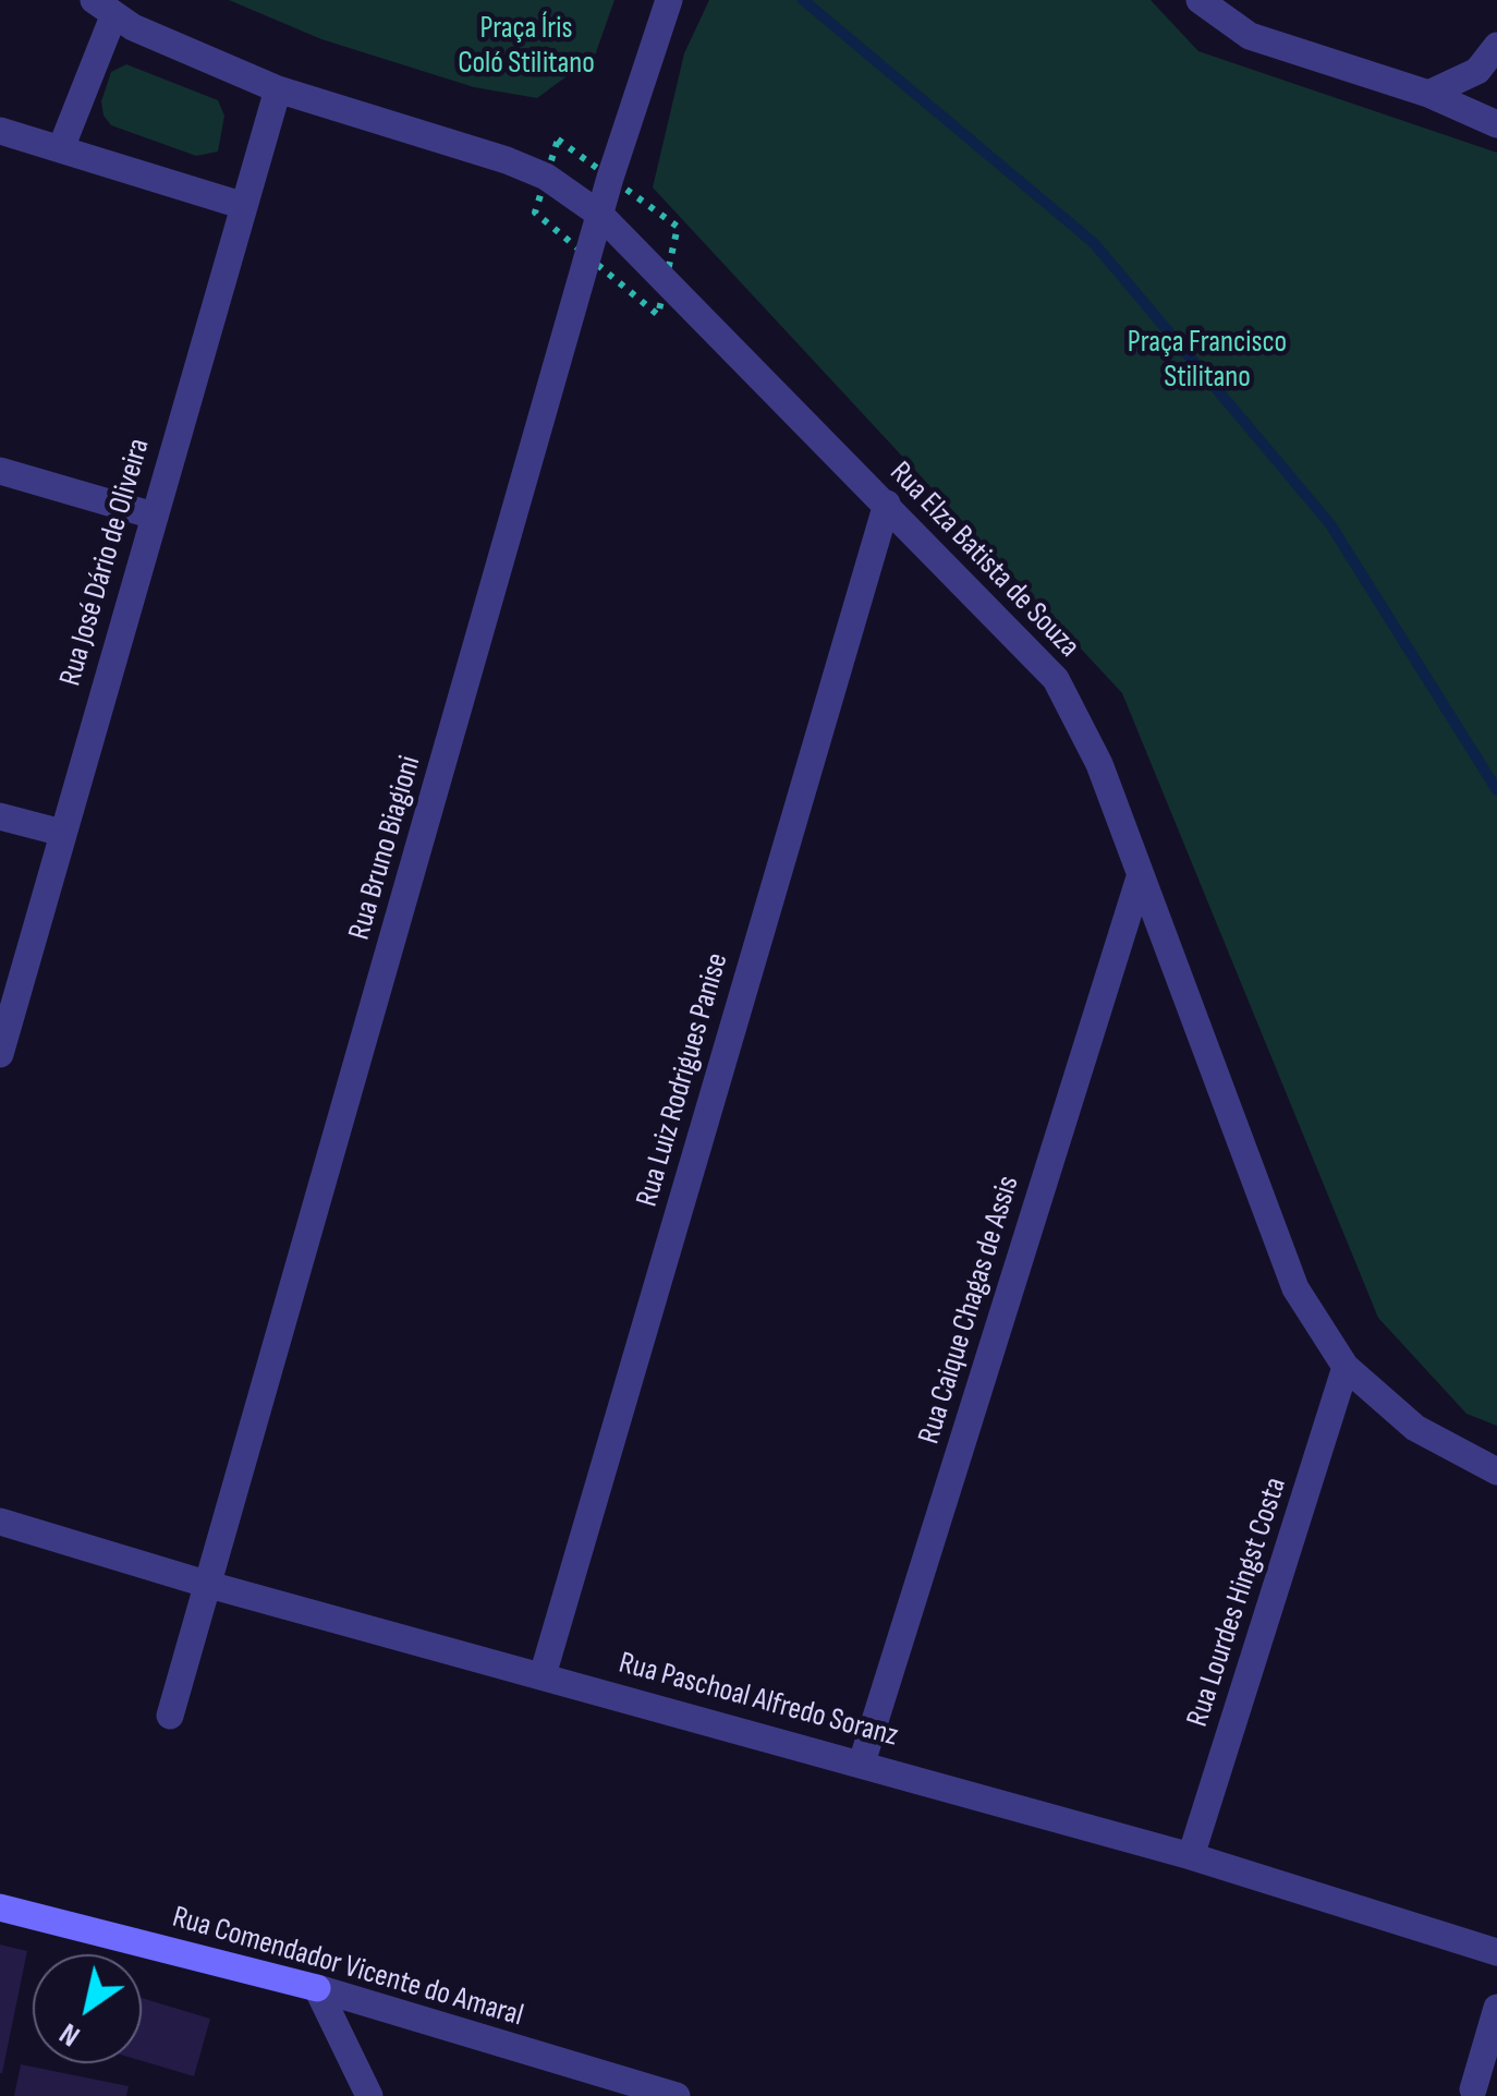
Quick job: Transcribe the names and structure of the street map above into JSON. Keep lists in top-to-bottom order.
{
  "streets": {
    "street": [
      "Rua Elza Batista de Souza",
      "Rua José Dário de Oliveira",
      "Rua Bruno Biagioni",
      "Rua Luiz Rodrigues Panise",
      "Rua Caique Chagas de Assis",
      "Rua Lourdes Hingst Costa",
      "Rua Paschoal Alfredo Soranz",
      "Rua Comendador Vicente do Amaral"
    ]
  },
  "crossings": [
    ["Rua Elza Batista de Souza", "Rua José Dário de Oliveira"],
    ["Rua Elza Batista de Souza", "Rua Bruno Biagioni"],
    ["Rua Elza Batista de Souza", "Rua Luiz Rodrigues Panise"],
    ["Rua Elza Batista de Souza", "Rua Caique Chagas de Assis"],
    ["Rua Elza Batista de Souza", "Rua Lourdes Hingst Costa"],
    ["Rua Bruno Biagioni", "Rua Paschoal Alfredo Soranz"],
    ["Rua Luiz Rodrigues Panise", "Rua Paschoal Alfredo Soranz"],
    ["Rua Caique Chagas de Assis", "Rua Paschoal Alfredo Soranz"],
    ["Rua Lourdes Hingst Costa", "Rua Paschoal Alfredo Soranz"]
  ],
  "parks": ["Praça Íris Coló Stilitano", "Praça Francisco Stilitano"],
  "north": "bottom left"
}
